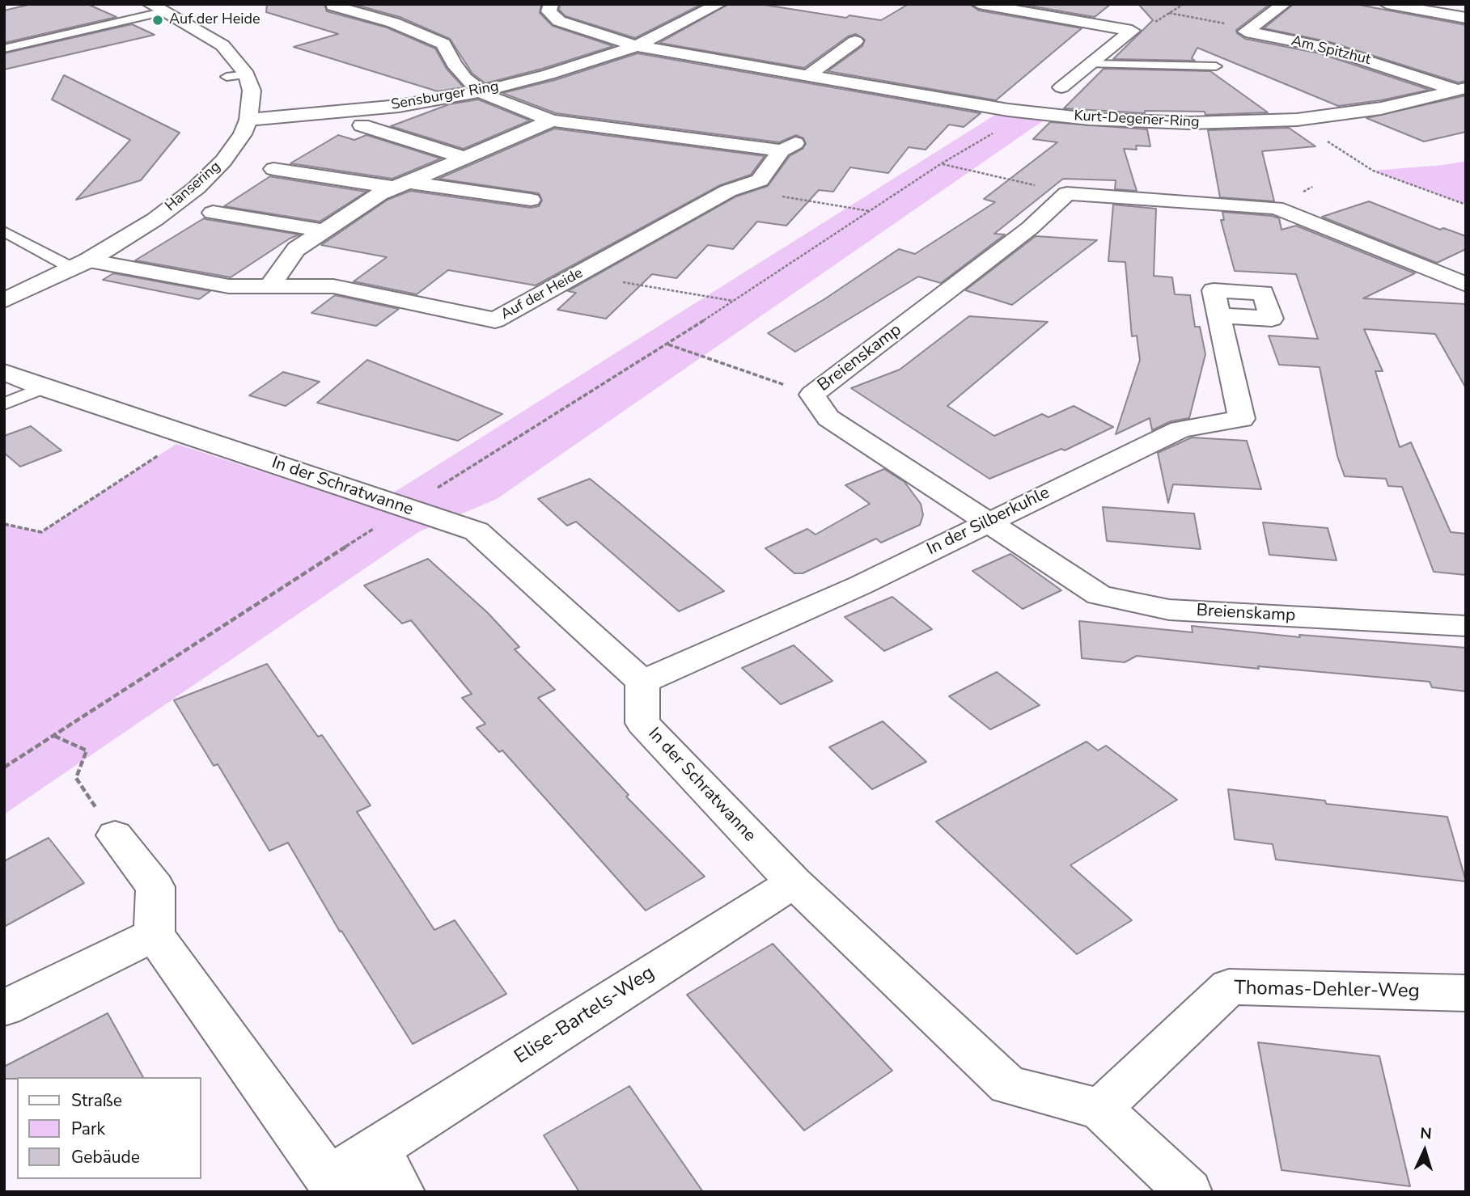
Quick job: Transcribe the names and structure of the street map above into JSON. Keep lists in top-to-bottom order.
{
  "streets": {
    "street": [
      "Am Spitzhut",
      "Sensburger Ring",
      "Kurt-Degener-Ring",
      "Hansering",
      "Auf der Heide",
      "Breienskamp",
      "In der Schratwanne",
      "In der Silberkuhle",
      "Thomas-Dehler-Weg",
      "Elise-Bartels-Weg"
    ]
  },
  "crossings": [
    ["Am Spitzhut", "Kurt-Degener-Ring"],
    ["Sensburger Ring", "Kurt-Degener-Ring"],
    ["Sensburger Ring", "Hansering"],
    ["Sensburger Ring", "Auf der Heide"],
    ["Hansering", "Auf der Heide"],
    ["Breienskamp", "In der Silberkuhle"],
    ["In der Schratwanne", "In der Silberkuhle"],
    ["In der Schratwanne", "Thomas-Dehler-Weg"],
    ["In der Schratwanne", "Elise-Bartels-Weg"]
  ],
  "places": ["Auf der Heide"],
  "legend": ["Straße", "Park", "Gebäude"],
  "north": "top"
}
